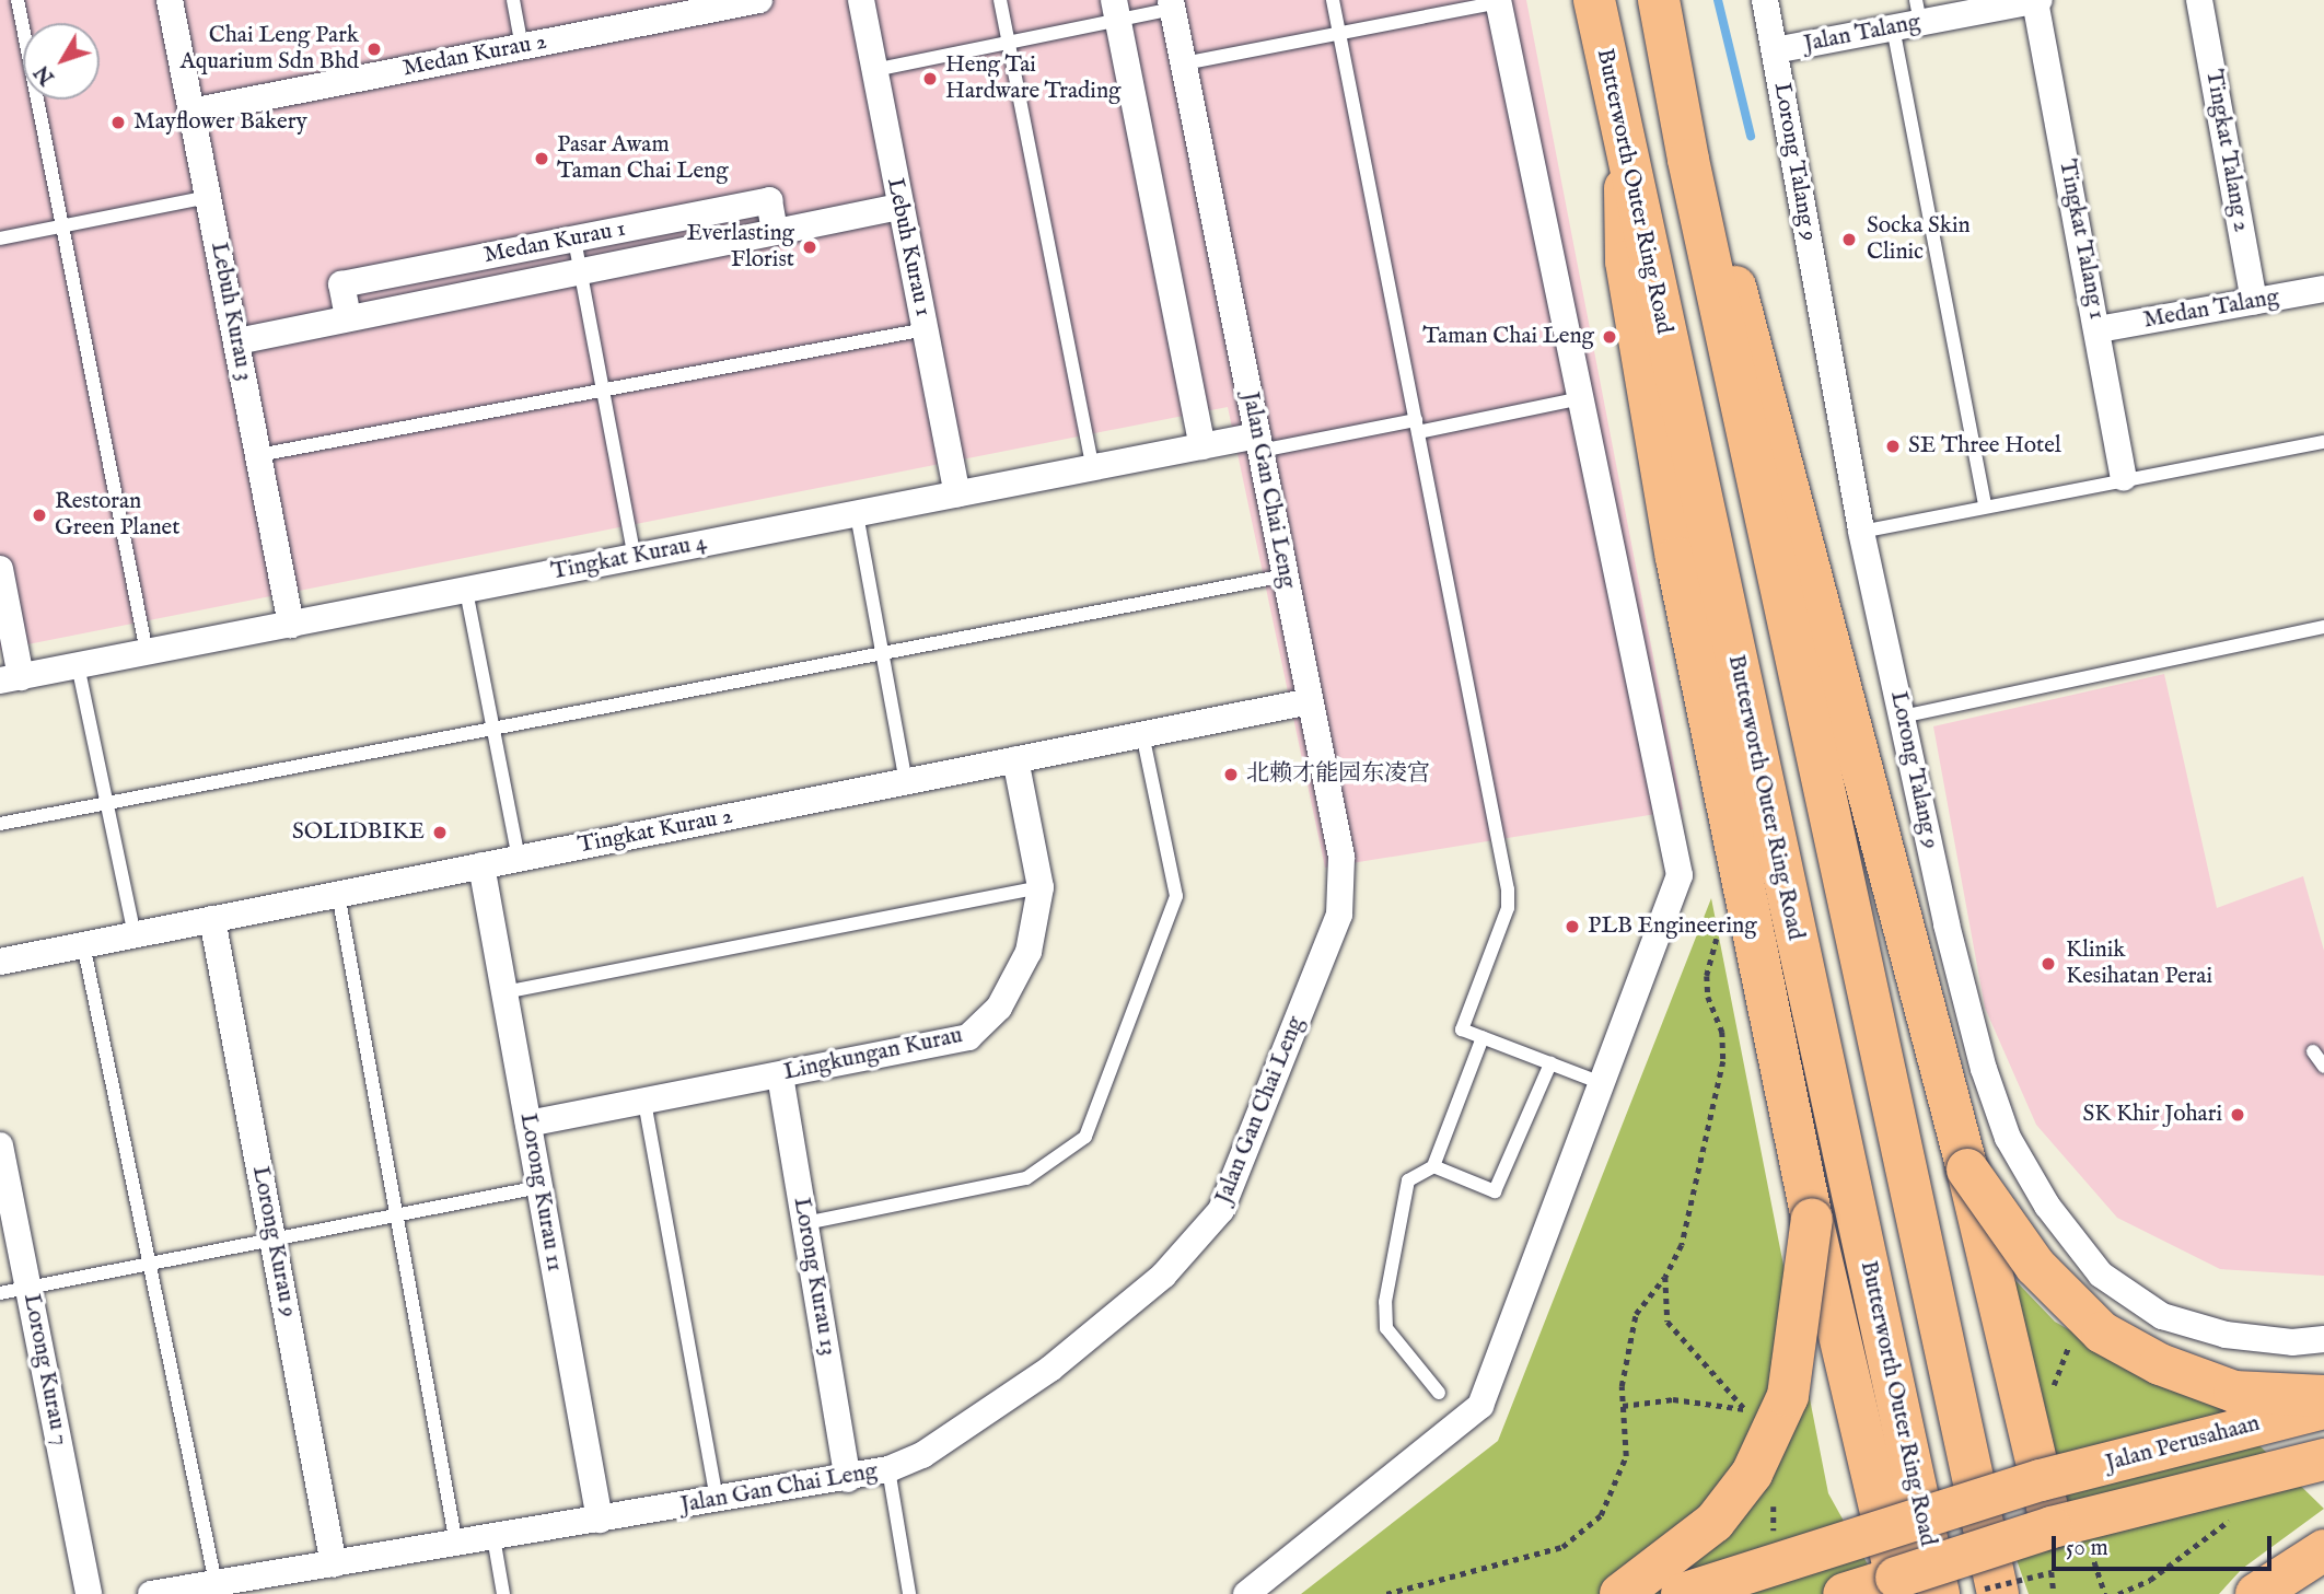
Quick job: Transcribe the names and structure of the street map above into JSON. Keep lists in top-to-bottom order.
{
  "streets": {
    "main road": ["Butterworth Outer Ring Road", "Jalan Perusahaan"],
    "street": [
      "Jalan Talang",
      "Medan Kurau 2",
      "Tingkat Talang 2",
      "Lorong Talang 9",
      "Tingkat Talang 1",
      "Medan Kurau 1",
      "Lebuh Kurau 1",
      "Medan Talang",
      "Lebuh Kurau 3",
      "Jalan Gan Chai Leng",
      "Tingkat Kurau 4",
      "Tingkat Kurau 2",
      "Lingkungan Kurau",
      "Lorong Kurau 11",
      "Lorong Kurau 9",
      "Lorong Kurau 13",
      "Lorong Kurau 7"
    ]
  },
  "crossings": [
    ["Jalan Talang", "Lorong Talang 9"],
    ["Jalan Talang", "Tingkat Talang 1"],
    ["Medan Kurau 2", "Lebuh Kurau 3"],
    ["Tingkat Talang 2", "Medan Talang"],
    ["Tingkat Talang 1", "Medan Talang"],
    ["Medan Kurau 1", "Lebuh Kurau 1"],
    ["Medan Kurau 1", "Lebuh Kurau 3"],
    ["Lebuh Kurau 1", "Tingkat Kurau 4"],
    ["Lebuh Kurau 3", "Tingkat Kurau 4"],
    ["Jalan Gan Chai Leng", "Tingkat Kurau 4"],
    ["Jalan Gan Chai Leng", "Tingkat Kurau 2"],
    ["Jalan Gan Chai Leng", "Lorong Kurau 11"],
    ["Jalan Gan Chai Leng", "Lorong Kurau 9"],
    ["Jalan Gan Chai Leng", "Lorong Kurau 13"],
    ["Tingkat Kurau 2", "Lingkungan Kurau"],
    ["Tingkat Kurau 2", "Lorong Kurau 11"],
    ["Tingkat Kurau 2", "Lorong Kurau 9"],
    ["Lingkungan Kurau", "Lorong Kurau 11"],
    ["Lingkungan Kurau", "Lorong Kurau 13"]
  ],
  "places": [
    "Chai Leng Park Aquarium Sdn Bhd",
    "Heng Tai Hardware Trading",
    "Mayflower Bakery",
    "Pasar Awam Taman Chai Leng",
    "Socka Skin Clinic",
    "Everlasting Florist",
    "Taman Chai Leng",
    "SE Three Hotel",
    "Restoran Green Planet",
    "北赖才能园东凌宫",
    "SOLIDBIKE",
    "PLB Engineering",
    "Klinik Kesihatan Perai",
    "SK Khir Johari"
  ],
  "scale_bar": "50 m",
  "north": "bottom left"
}
